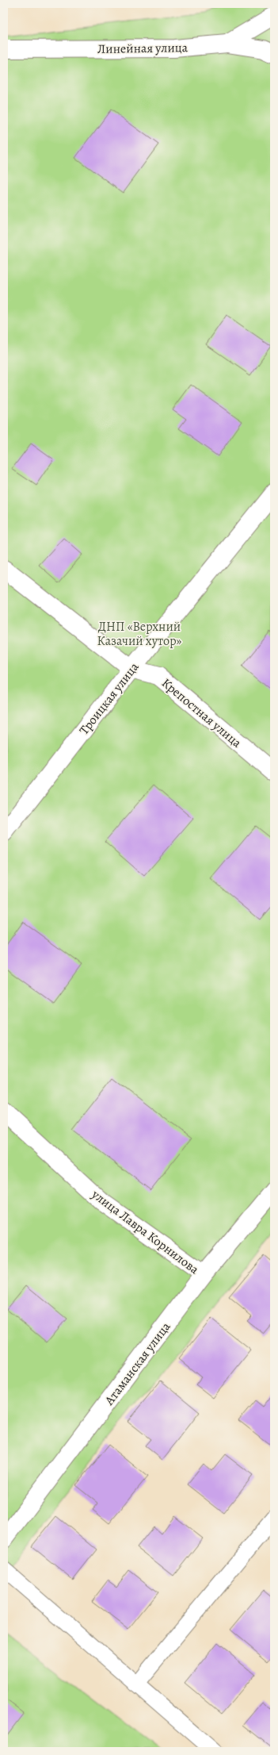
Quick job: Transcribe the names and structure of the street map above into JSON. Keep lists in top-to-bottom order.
{
  "streets": {
    "street": [
      "Линейная улица",
      "Троицкая улица",
      "Крепостная улица",
      "улица Лавра Корнилова",
      "Атаманская улица"
    ]
  },
  "crossings": [
    ["Троицкая улица", "Крепостная улица"],
    ["улица Лавра Корнилова", "Атаманская улица"]
  ],
  "parks": ["ДНП «Верхний Казачий хутор»"]
}
